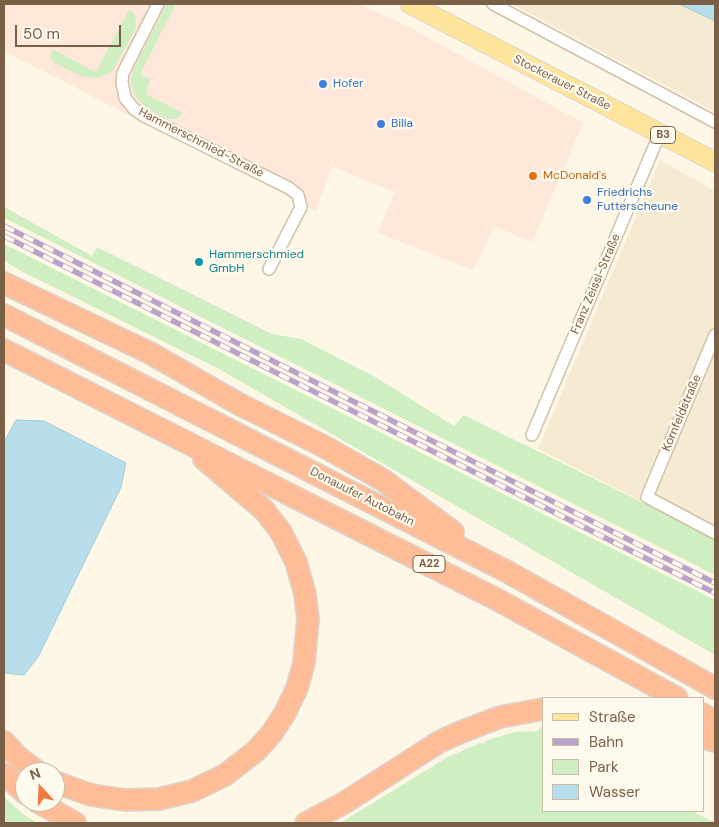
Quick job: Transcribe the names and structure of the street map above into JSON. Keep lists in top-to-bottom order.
{
  "streets": {
    "highway": ["Donauufer Autobahn", "A22"],
    "main road": ["Stockerauer Straße", "B3"],
    "street": ["Hammerschmied-Straße", "Franz Zeissl-Straße", "Kornfeldstraße"]
  },
  "crossings": [
    ["Stockerauer Straße", "Franz Zeissl-Straße"]
  ],
  "places": [
    "Hofer",
    "Billa",
    "McDonald's",
    "Friedrichs Futterscheune",
    "Hammerschmied GmbH"
  ],
  "legend": [
    "Straße",
    "Bahn",
    "Park",
    "Wasser"
  ],
  "scale_bar": "50 m",
  "north": "top"
}
